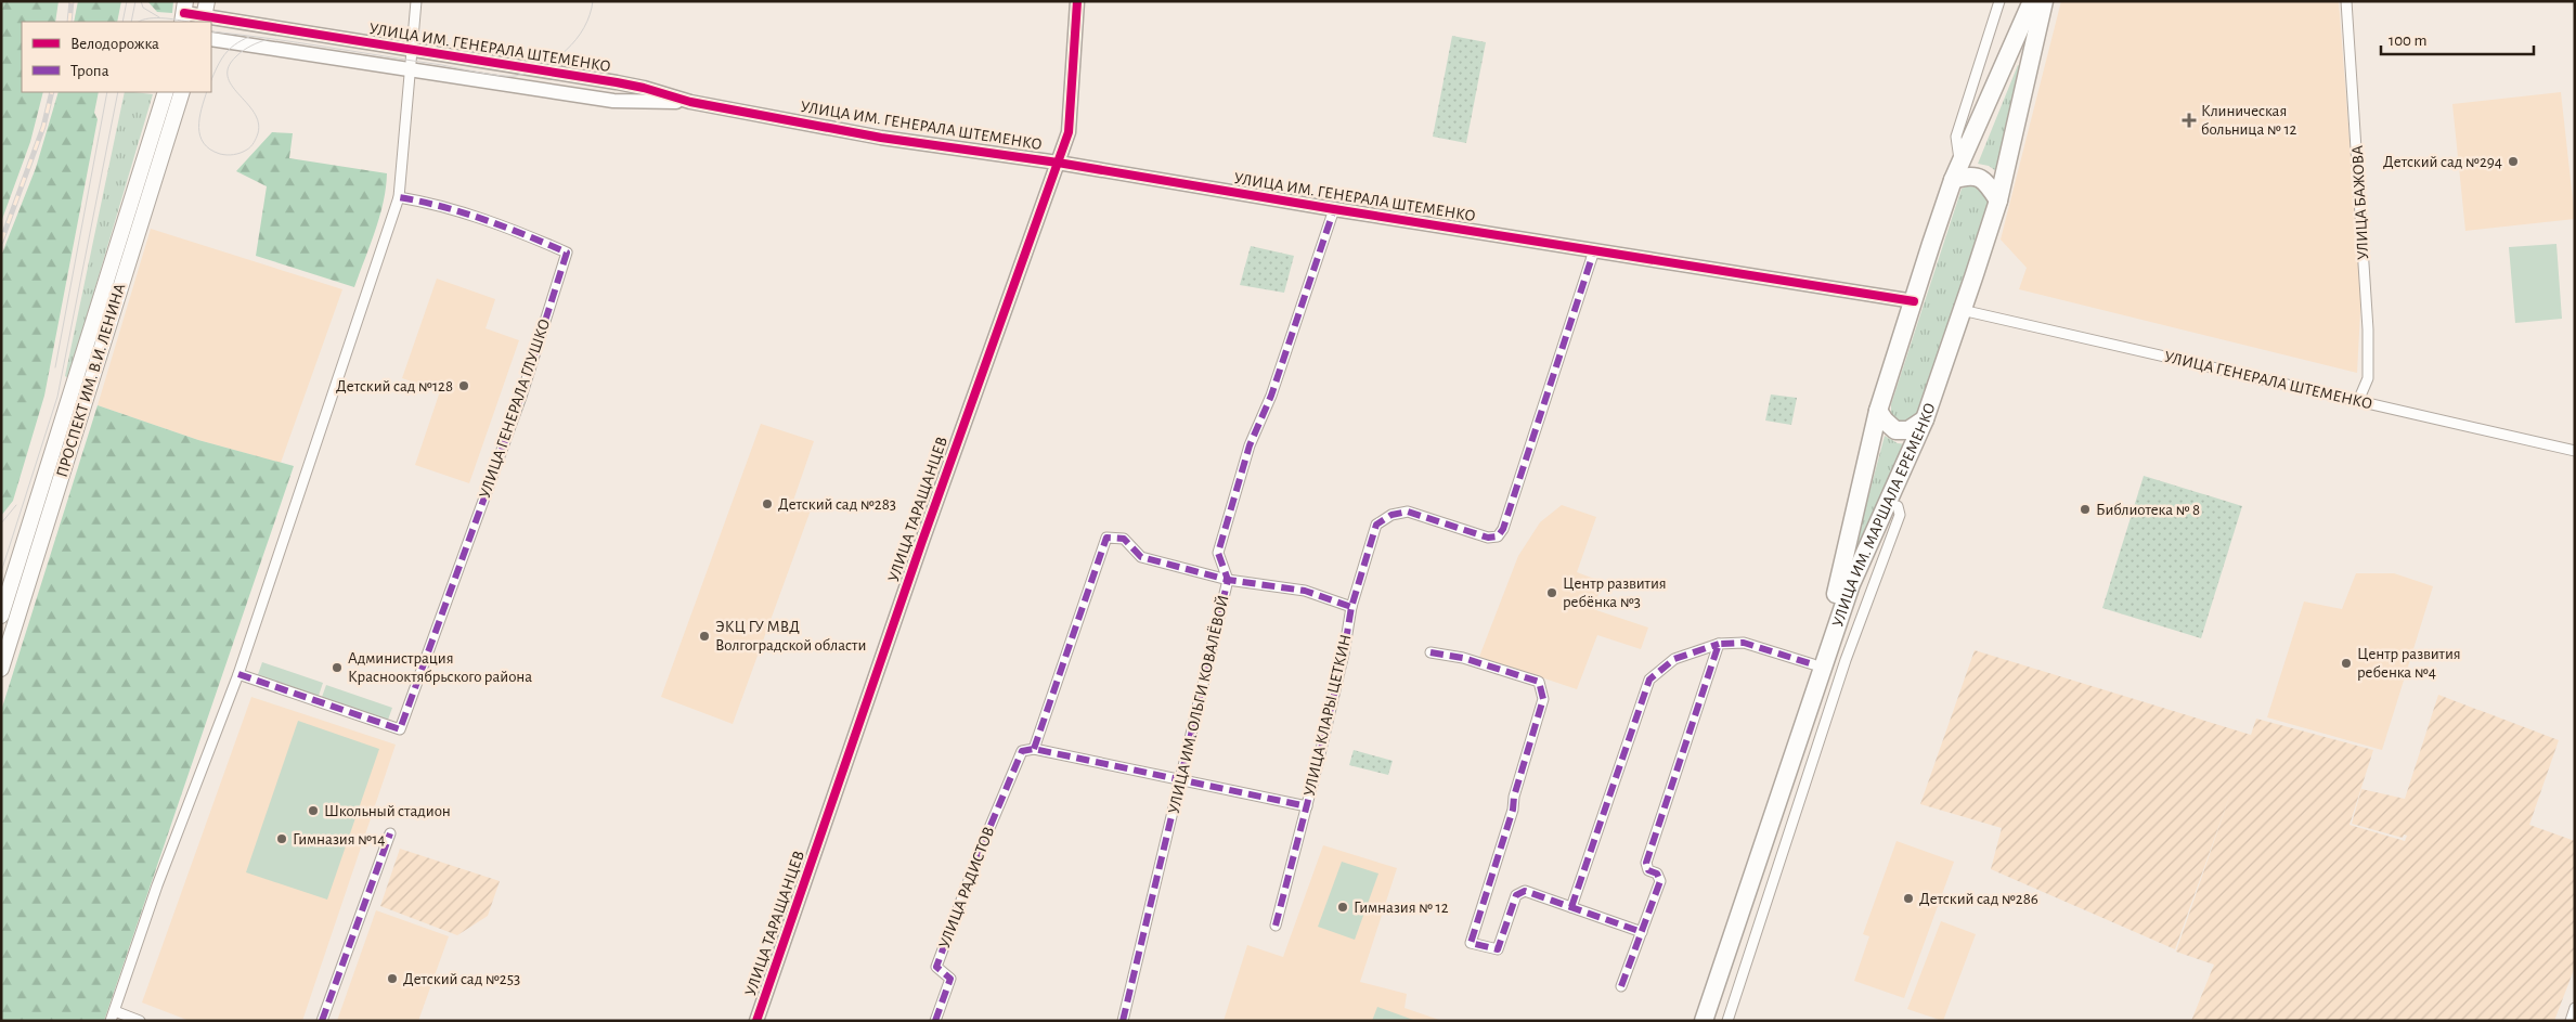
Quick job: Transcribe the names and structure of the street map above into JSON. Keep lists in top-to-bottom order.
{
  "streets": {
    "highway": ["УЛИЦА ИМ. МАРШАЛА ЕРЕМЕНКО"],
    "main road": ["ПРОСПЕКТ ИМ. В.И. ЛЕНИНА"],
    "street": [
      "УЛИЦА ИМ. ГЕНЕРАЛА ШТЕМЕНКО",
      "УЛИЦА БАЖОВА",
      "УЛИЦА ГЕНЕРАЛА ШТЕМЕНКО",
      "УЛИЦА ГЕНЕРАЛА ГЛУШКО",
      "УЛИЦА ТАРАЩАНЦЕВ",
      "УЛИЦА ИМ. ОЛЬГИ КОВАЛЁВОЙ",
      "УЛИЦА КЛАРЫ ЦЕТКИН",
      "УЛИЦА РАДИСТОВ"
    ]
  },
  "crossings": [
    ["УЛИЦА ИМ. ГЕНЕРАЛА ШТЕМЕНКО", "УЛИЦА ТАРАЩАНЦЕВ"],
    ["УЛИЦА ИМ. ГЕНЕРАЛА ШТЕМЕНКО", "УЛИЦА ИМ. МАРШАЛА ЕРЕМЕНКО"],
    ["УЛИЦА ИМ. ГЕНЕРАЛА ШТЕМЕНКО", "УЛИЦА ИМ. ОЛЬГИ КОВАЛЁВОЙ"],
    ["УЛИЦА ИМ. ГЕНЕРАЛА ШТЕМЕНКО", "УЛИЦА КЛАРЫ ЦЕТКИН"],
    ["УЛИЦА БАЖОВА", "УЛИЦА ГЕНЕРАЛА ШТЕМЕНКО"],
    ["УЛИЦА ГЕНЕРАЛА ШТЕМЕНКО", "УЛИЦА ИМ. МАРШАЛА ЕРЕМЕНКО"]
  ],
  "places": {
    "health": ["Клиническая больница № 12"],
    "other": [
      "Детский сад №294",
      "Детский сад №128",
      "Детский сад №283",
      "Библиотека № 8",
      "Центр развития ребёнка №3",
      "ЭКЦ ГУ МВД Волгоградской области",
      "Центр развития ребенка №4",
      "Администрация Краснооктябрьского района",
      "Школьный стадион",
      "Гимназия №14",
      "Детский сад №286",
      "Гимназия № 12",
      "Детский сад №253"
    ]
  },
  "legend": ["Велодорожка", "Тропа"],
  "scale_bar": "100 m"
}
